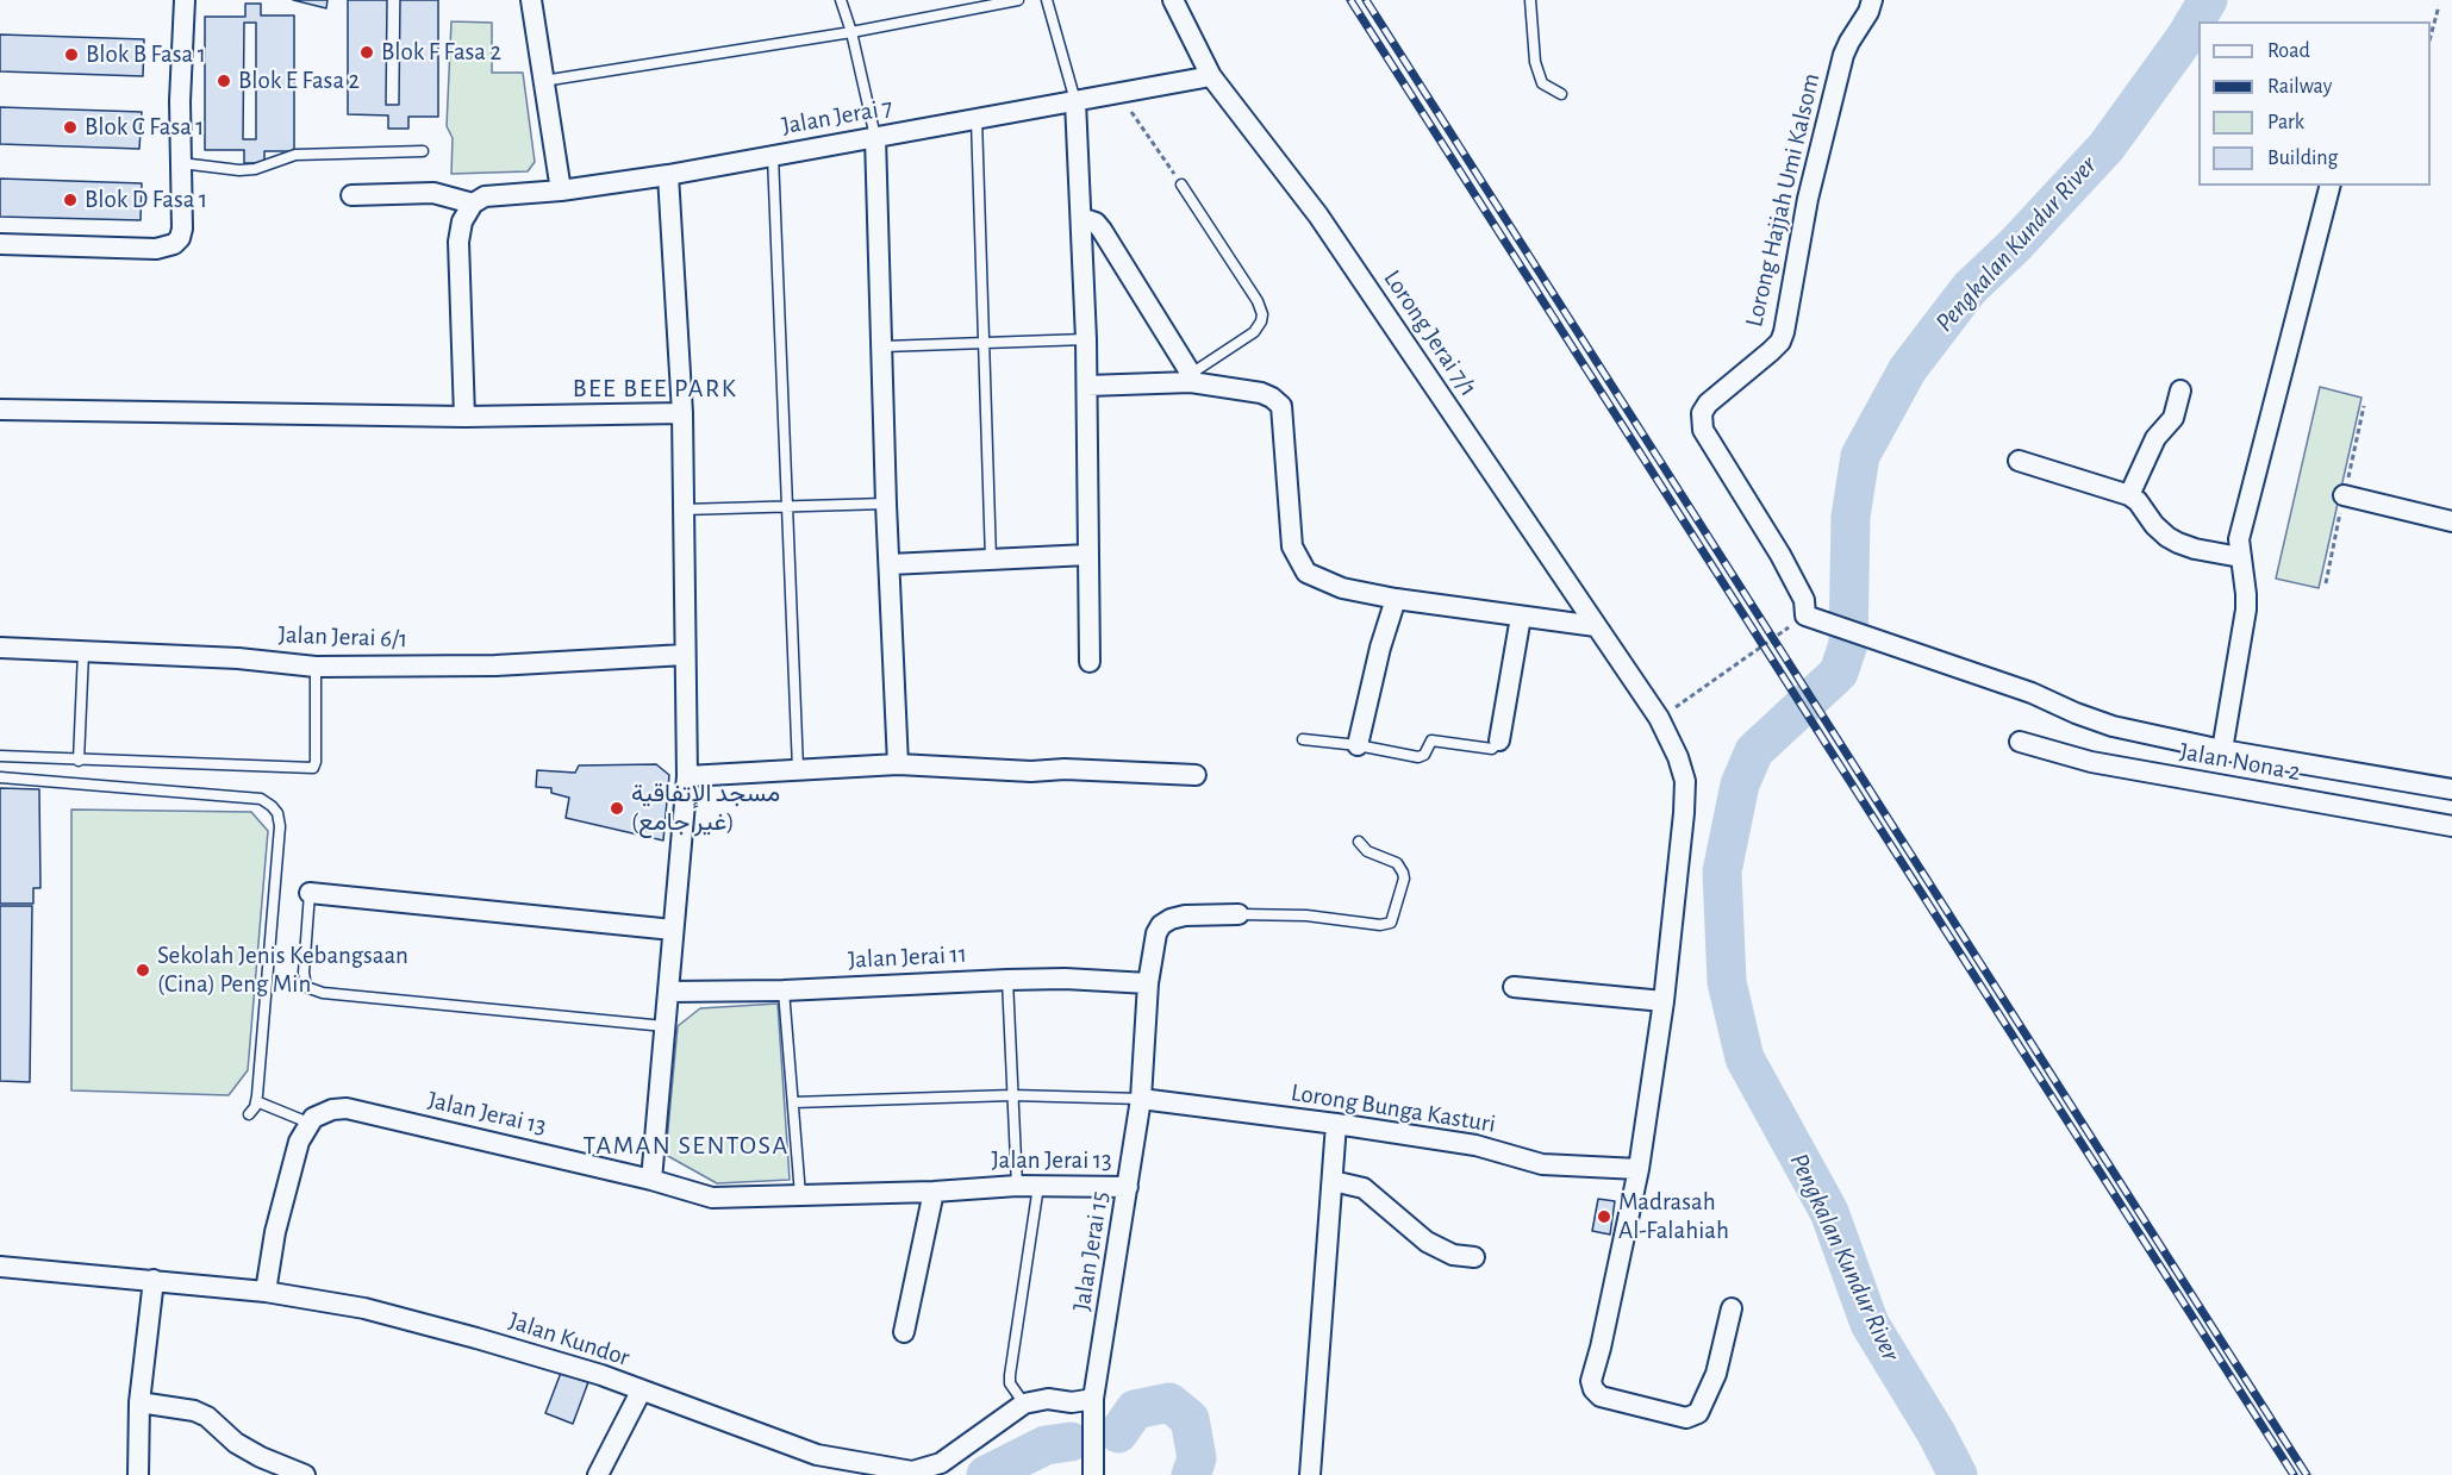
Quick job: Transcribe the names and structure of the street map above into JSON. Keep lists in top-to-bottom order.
{
  "streets": {
    "street": [
      "Jalan Jerai 7",
      "Lorong Hajjah Umi Kalsom",
      "Lorong Jerai 7/1",
      "Jalan Jerai 6/1",
      "Jalan Nona 2",
      "Jalan Jerai 11",
      "Lorong Bunga Kasturi",
      "Jalan Jerai 13",
      "Jalan Jerai 15",
      "Jalan Kundor"
    ]
  },
  "crossings": [
    ["Jalan Jerai 7", "Lorong Jerai 7/1"],
    ["Lorong Jerai 7/1", "Lorong Bunga Kasturi"],
    ["Jalan Jerai 11", "Jalan Jerai 15"],
    ["Lorong Bunga Kasturi", "Jalan Jerai 15"],
    ["Jalan Jerai 13", "Jalan Jerai 15"]
  ],
  "districts": ["BEE BEE PARK", "TAMAN SENTOSA"],
  "water": ["Pengkalan Kundur River"],
  "places": [
    "Blok F Fasa 2",
    "Blok B Fasa 1",
    "Blok E Fasa 2",
    "Blok C Fasa 1",
    "Blok D Fasa 1",
    "مسجد الإتفاقية (غير جامع)",
    "Sekolah Jenis Kebangsaan (Cina) Peng Min",
    "Madrasah Al-Falahiah"
  ],
  "legend": [
    "Road",
    "Railway",
    "Park",
    "Building"
  ]
}
